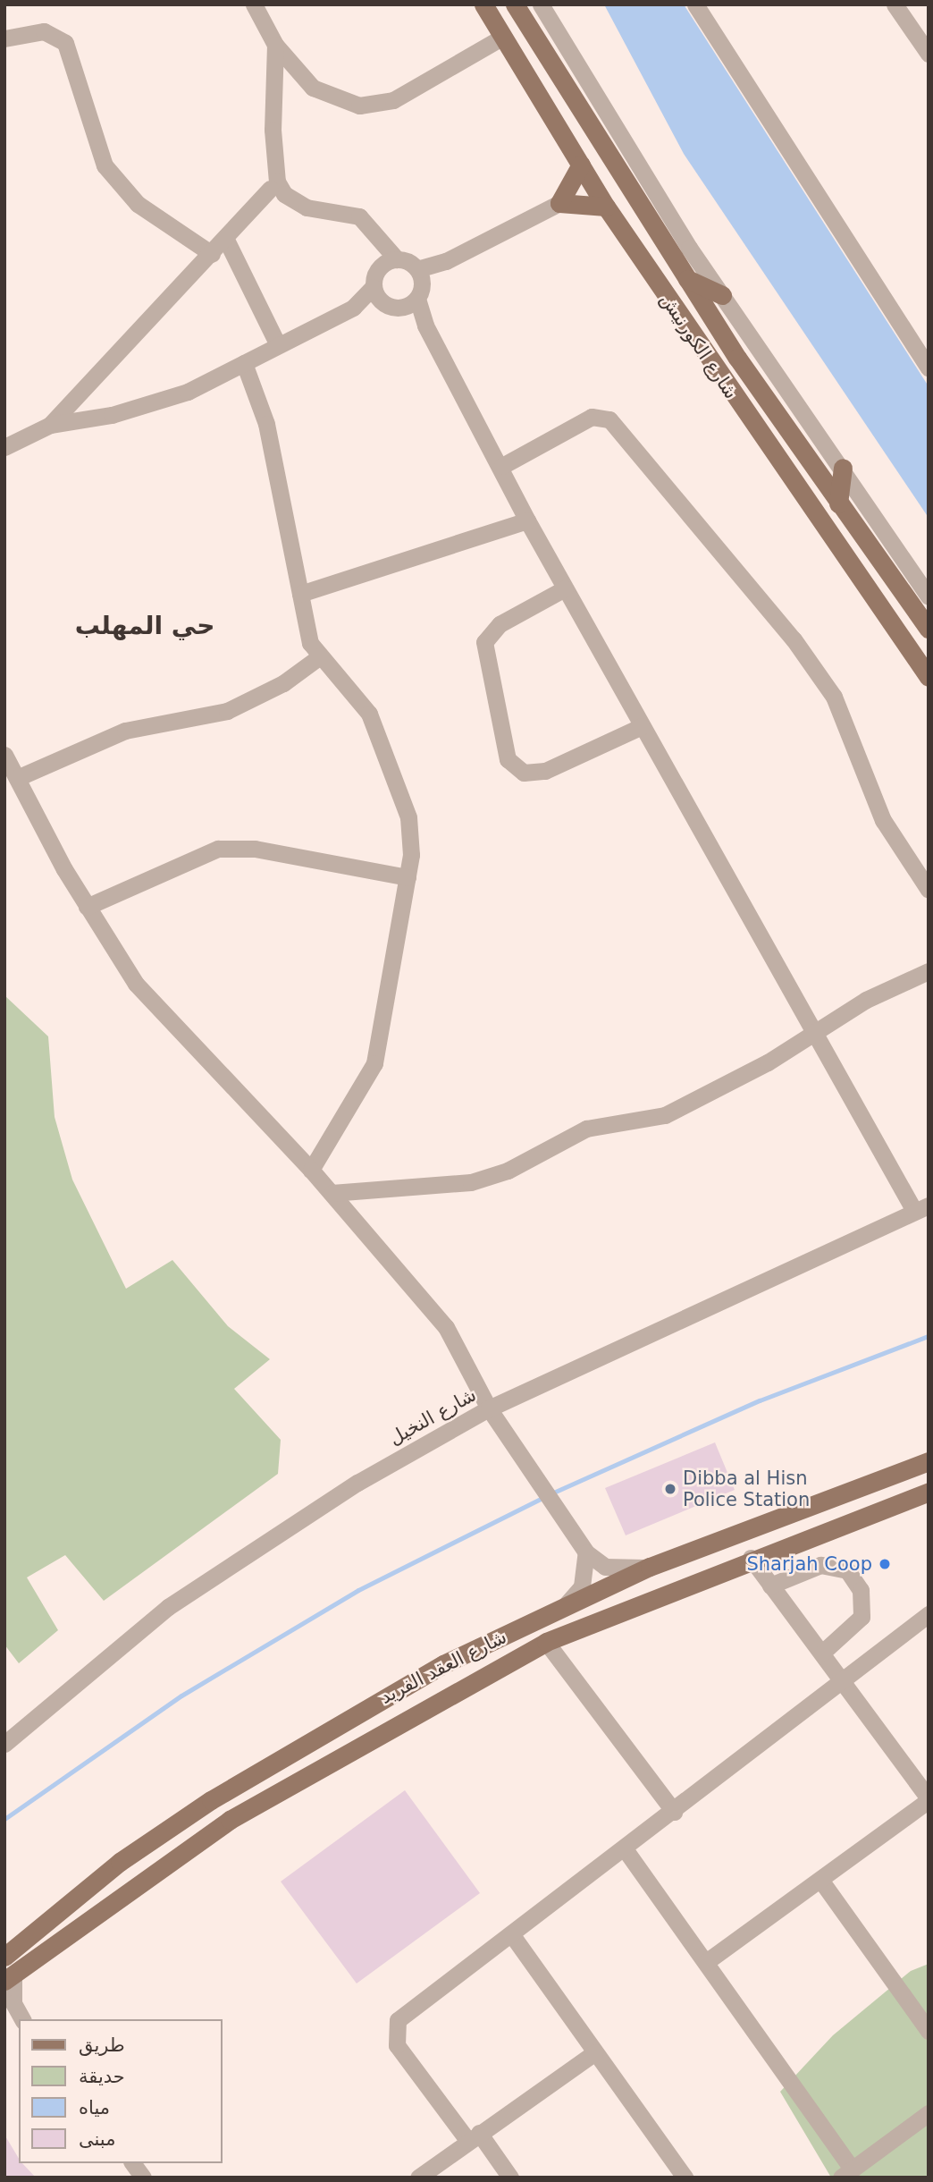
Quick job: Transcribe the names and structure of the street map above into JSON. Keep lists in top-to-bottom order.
{
  "streets": {
    "main road": ["شارع الكورنيش", "شارع العقد الفريد"],
    "street": ["شارع النخيل"]
  },
  "districts": ["حي المهلب"],
  "places": ["Dibba al Hisn Police Station", "Sharjah Coop"],
  "legend": [
    "طريق",
    "حديقة",
    "مياه",
    "مبنى"
  ]
}
